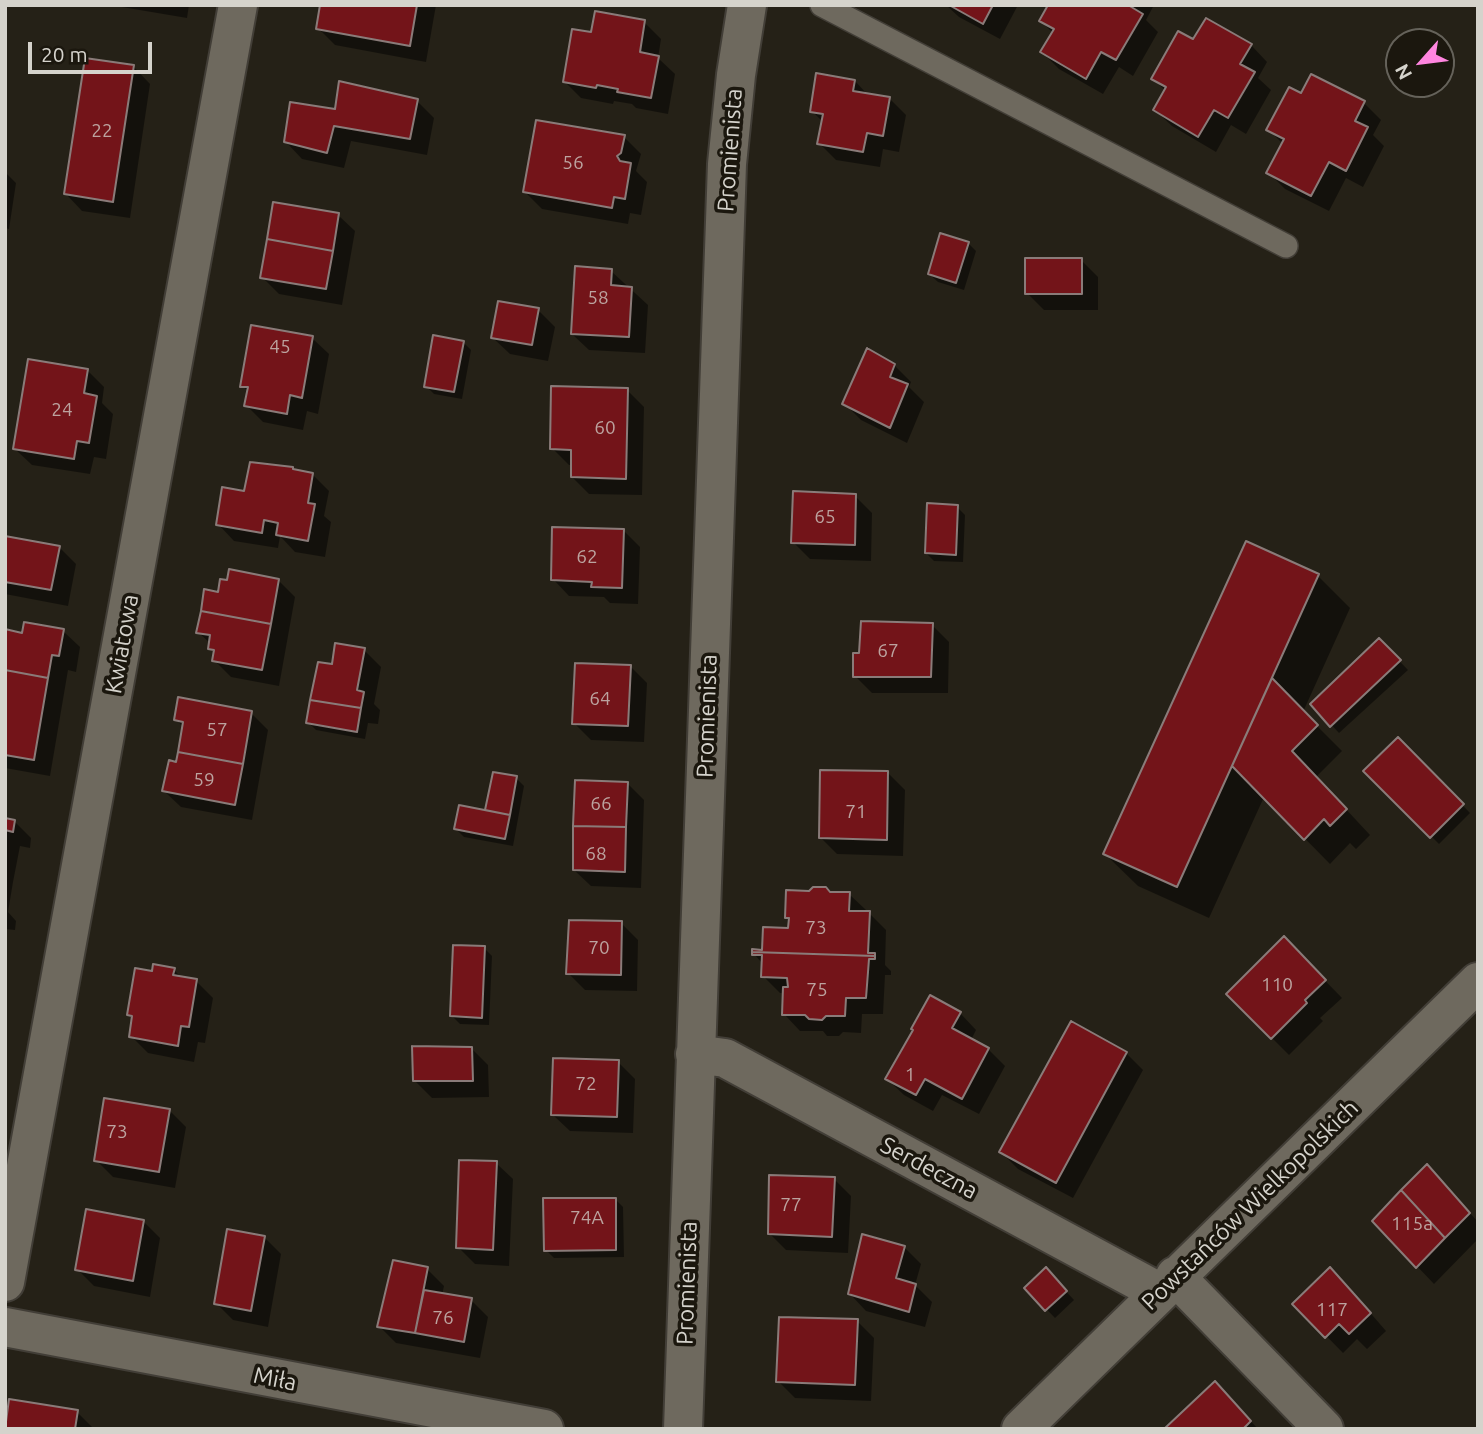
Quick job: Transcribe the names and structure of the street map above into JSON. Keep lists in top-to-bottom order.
{
  "streets": {
    "street": [
      "Promienista",
      "Kwiatowa",
      "Serdeczna",
      "Powstańców Wielkopolskich",
      "Miła"
    ]
  },
  "crossings": [
    ["Promienista", "Serdeczna"],
    ["Serdeczna", "Powstańców Wielkopolskich"]
  ],
  "house_numbers": [
    "22",
    "56",
    "58",
    "45",
    "24",
    "60",
    "65",
    "62",
    "67",
    "64",
    "57",
    "59",
    "66",
    "71",
    "68",
    "73",
    "70",
    "110",
    "75",
    "1",
    "72",
    "73",
    "77",
    "74A",
    "115a",
    "117",
    "76"
  ],
  "scale_bar": "20 m",
  "north": "bottom left"
}
